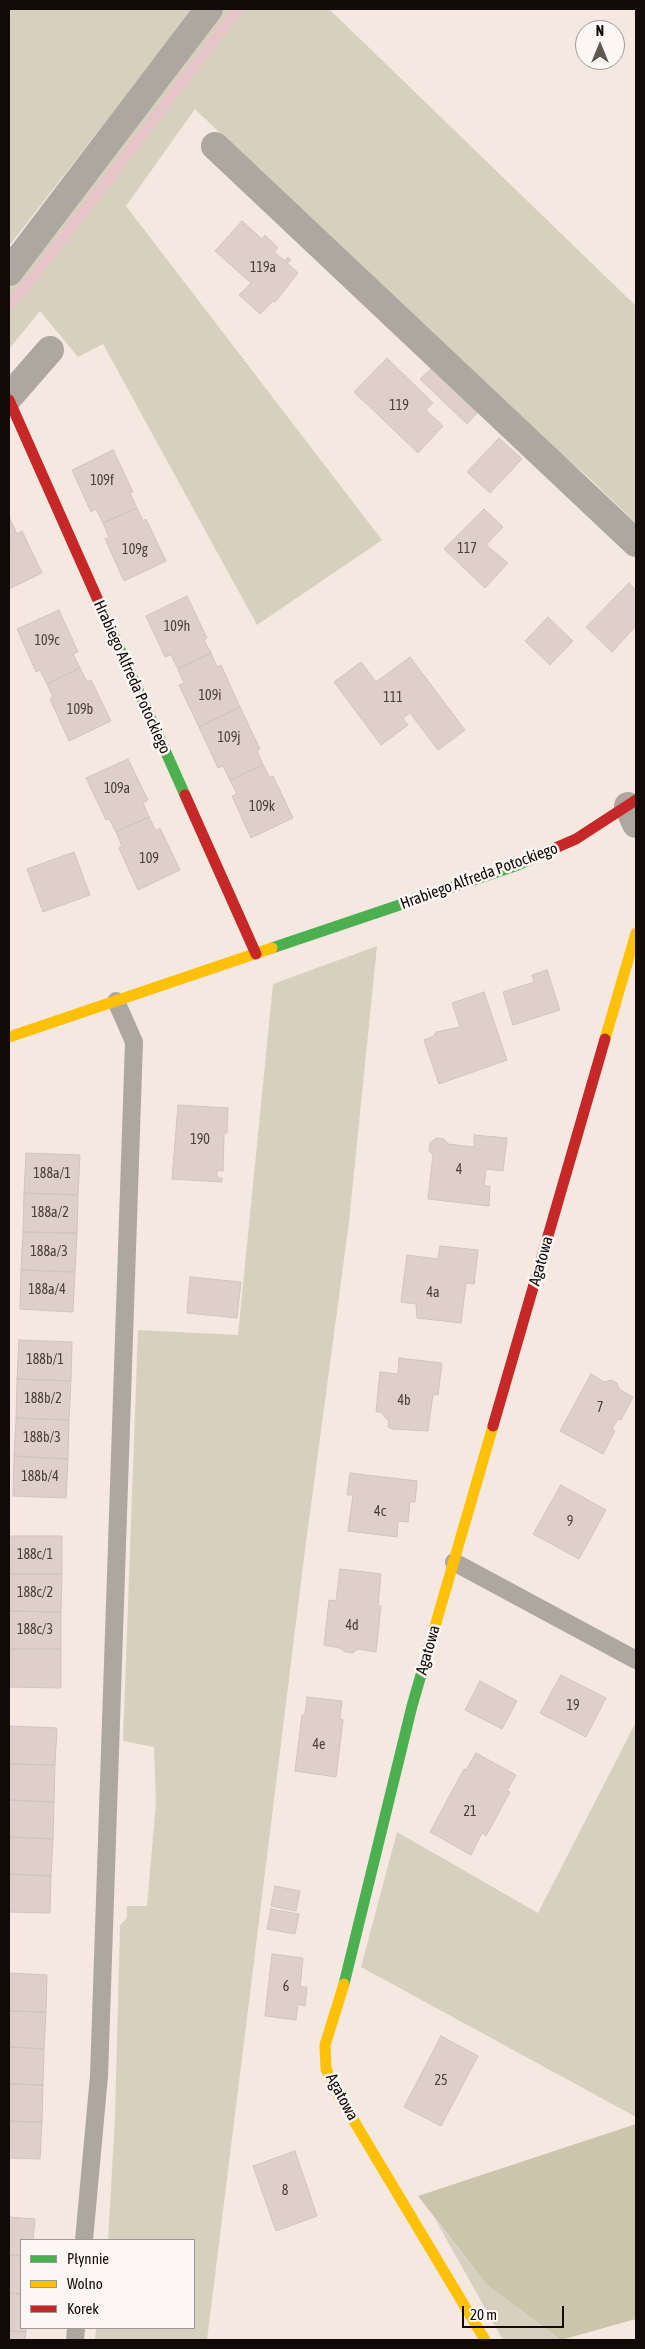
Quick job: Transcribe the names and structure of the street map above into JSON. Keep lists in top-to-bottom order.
{
  "streets": {
    "street": ["Hrabiego Alfreda Potockiego", "Agatowa"]
  },
  "house_numbers": [
    "119a",
    "119",
    "109f",
    "117",
    "109g",
    "109h",
    "109c",
    "109i",
    "111",
    "109b",
    "109j",
    "109a",
    "109k",
    "109",
    "190",
    "4",
    "188a/1",
    "188a/2",
    "188a/3",
    "188a/4",
    "4a",
    "188b/1",
    "188b/2",
    "4b",
    "7",
    "188b/3",
    "188b/4",
    "4c",
    "9",
    "188c/1",
    "188c/2",
    "4d",
    "188c/3",
    "19",
    "4e",
    "21",
    "6",
    "25",
    "8"
  ],
  "legend": ["Płynnie", "Wolno", "Korek"],
  "scale_bar": "20 m",
  "north": "top"
}
